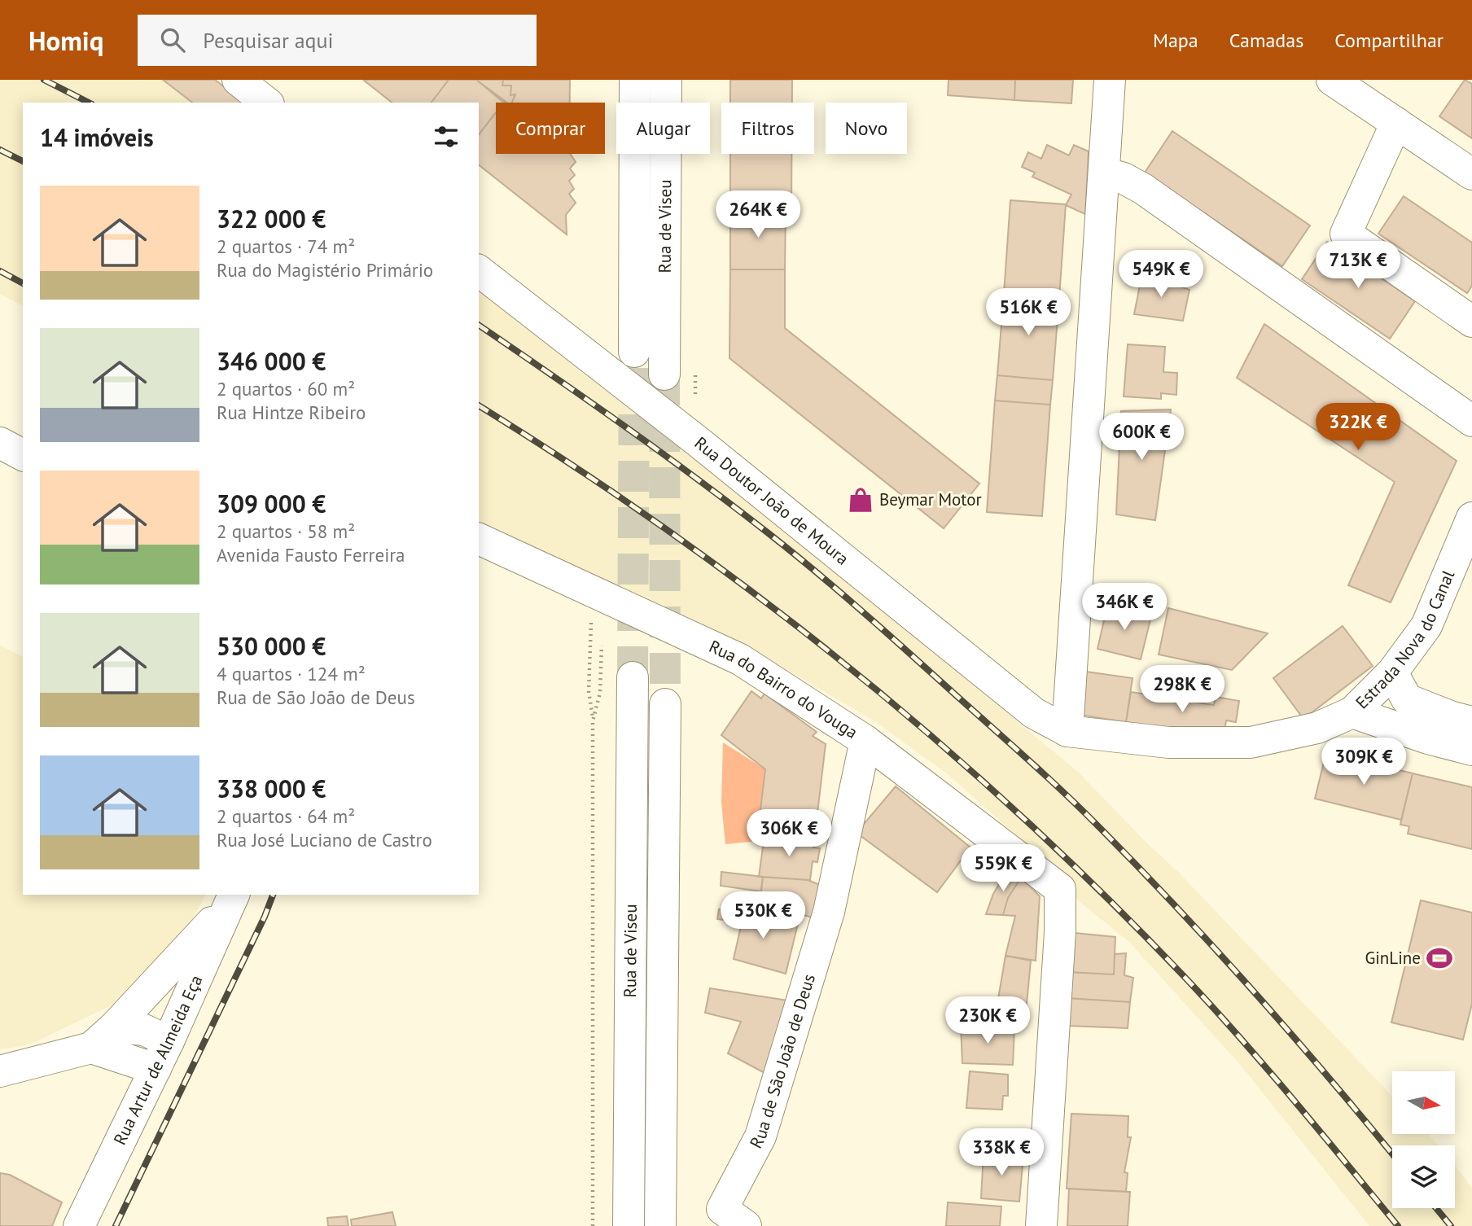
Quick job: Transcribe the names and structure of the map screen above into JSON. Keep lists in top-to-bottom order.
{
  "streets": {
    "street": [
      "Rua de Viseu",
      "Rua Doutor João de Moura",
      "Estrada Nova do Canal",
      "Rua do Bairro do Vouga",
      "Rua Artur de Almeida Eça",
      "Rua de São João de Deus"
    ]
  },
  "crossings": [
    ["Rua Doutor João de Moura", "Estrada Nova do Canal"],
    ["Rua do Bairro do Vouga", "Rua de São João de Deus"]
  ],
  "places": {
    "shop": ["Beymar Motor"],
    "sports": ["GinLine"]
  },
  "north": "right",
  "page": {
    "header": "Homiq",
    "search": "Pesquisar aqui",
    "nav": ["Mapa", "Camadas", "Compartilhar"],
    "chip": [
      "Comprar",
      "Alugar",
      "Filtros",
      "Novo"
    ],
    "heading": "14 imóveis",
    "list": [
      {
        "name": "322 000 €",
        "note": "2 quartos · 74 m² · Rua do Magistério Primário"
      },
      {
        "name": "346 000 €",
        "note": "2 quartos · 60 m² · Rua Hintze Ribeiro"
      },
      {
        "name": "309 000 €",
        "note": "2 quartos · 58 m² · Avenida Fausto Ferreira"
      },
      {
        "name": "530 000 €",
        "note": "4 quartos · 124 m² · Rua de São João de Deus"
      },
      {
        "name": "338 000 €",
        "note": "2 quartos · 64 m² · Rua José Luciano de Castro"
      }
    ],
    "price": [
      "264K €",
      "713K €",
      "549K €",
      "516K €",
      "322K €",
      "600K €",
      "346K €",
      "298K €",
      "309K €",
      "306K €",
      "559K €",
      "530K €",
      "230K €",
      "338K €"
    ]
  }
}
